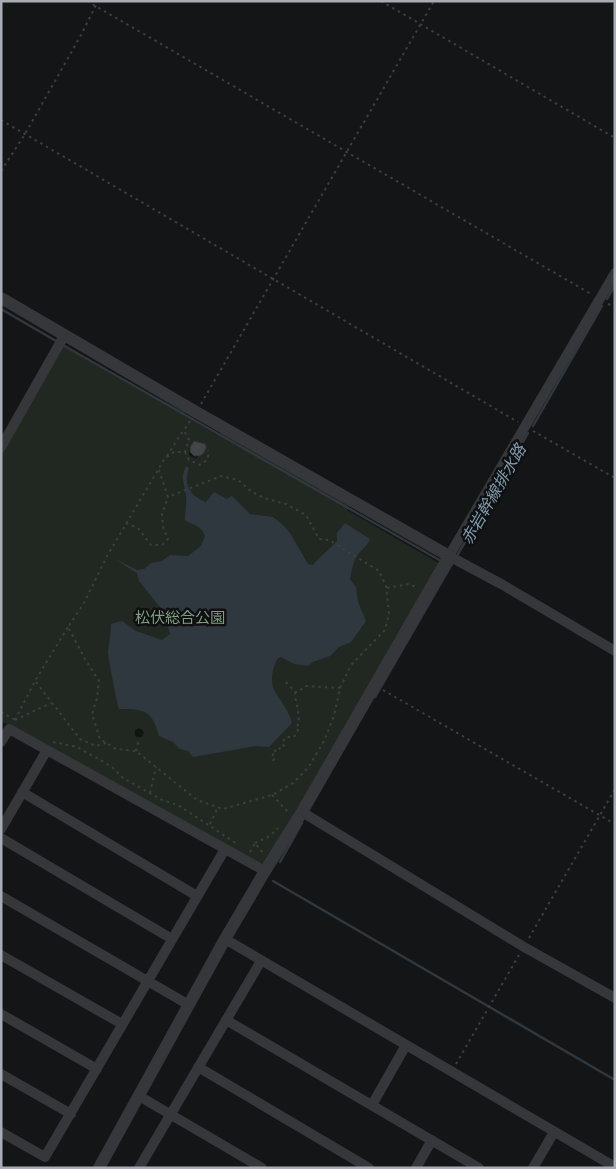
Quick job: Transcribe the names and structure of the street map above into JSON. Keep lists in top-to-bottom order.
{
  "water": ["赤岩幹線排水路"],
  "parks": ["松伏総合公園"]
}
